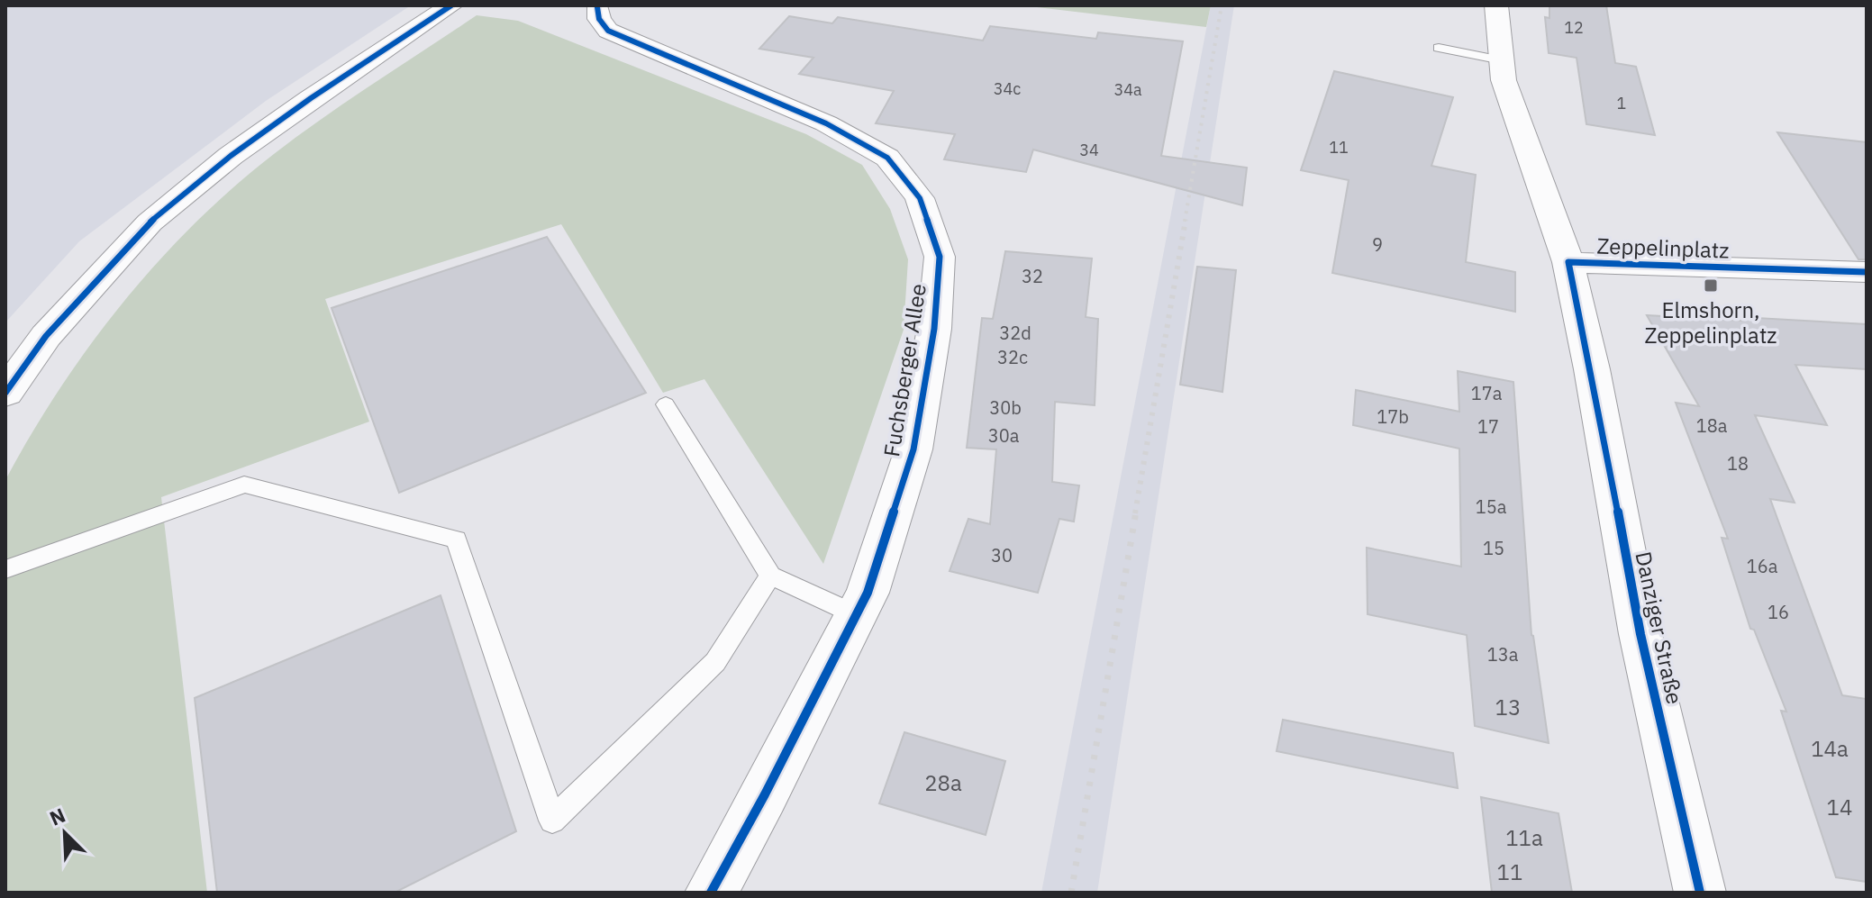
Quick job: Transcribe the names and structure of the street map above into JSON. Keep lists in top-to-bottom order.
{
  "streets": {
    "street": ["Zeppelinplatz", "Fuchsberger Allee", "Danziger Straße"]
  },
  "crossings": [
    ["Zeppelinplatz", "Danziger Straße"]
  ],
  "places": {
    "transit": ["Elmshorn, Zeppelinplatz"]
  },
  "house_numbers": [
    "12",
    "34c",
    "34a",
    "1",
    "11",
    "34",
    "9",
    "32",
    "32d",
    "32c",
    "17a",
    "30b",
    "17b",
    "18a",
    "17",
    "30a",
    "18",
    "15a",
    "15",
    "30",
    "16a",
    "16",
    "13a",
    "13",
    "14a",
    "28a",
    "14",
    "11a",
    "11"
  ],
  "north": "top left"
}
